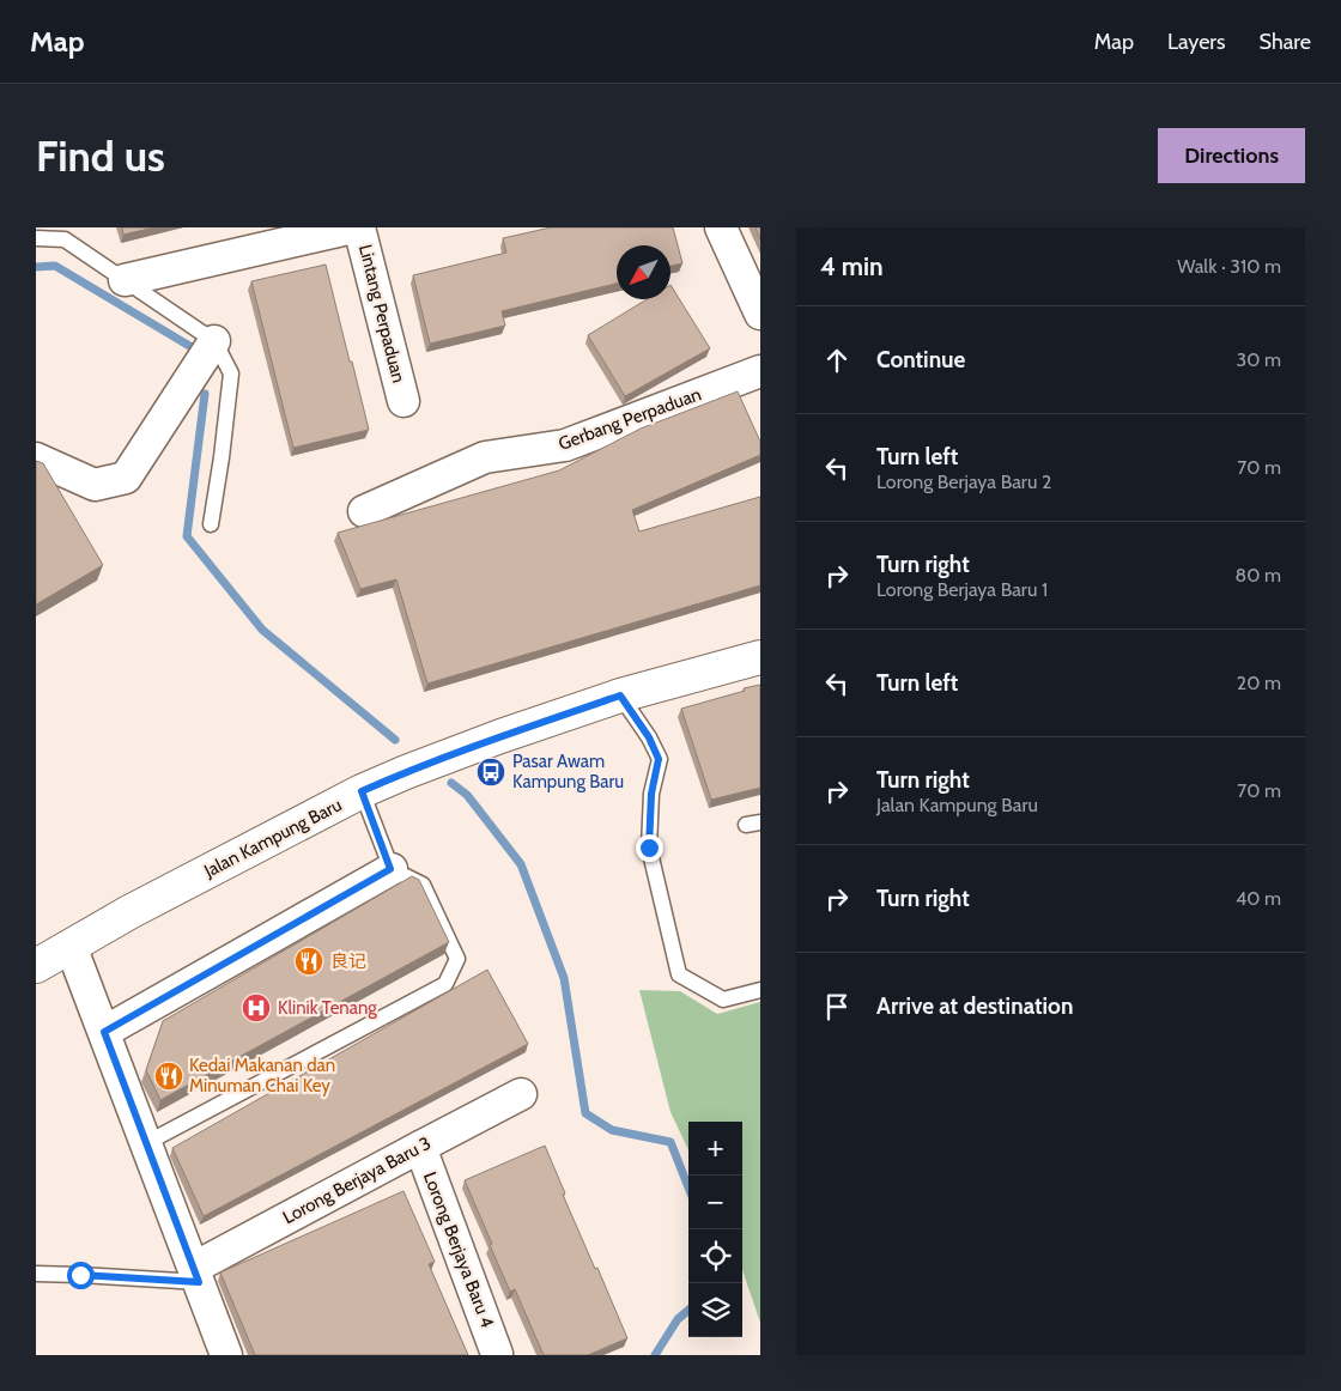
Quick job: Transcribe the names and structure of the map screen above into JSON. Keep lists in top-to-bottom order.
{
  "streets": {
    "main road": ["Jalan Kampung Baru"],
    "street": [
      "Lintang Perpaduan",
      "Gerbang Perpaduan",
      "Lorong Berjaya Baru 3",
      "Lorong Berjaya Baru 4"
    ]
  },
  "crossings": [
    ["Lorong Berjaya Baru 3", "Lorong Berjaya Baru 4"]
  ],
  "places": {
    "bus stop": ["Pasar Awam Kampung Baru"],
    "restaurant": ["良记", "Kedai Makanan dan Minuman Chai Key"],
    "hospital": ["Klinik Tenang"]
  },
  "north": "bottom left",
  "page": {
    "header": "Map",
    "nav": ["Map", "Layers", "Share"],
    "buttons": "Directions",
    "title": "Find us",
    "heading": ["4 min", "Walk · 310 m"],
    "list": [
      ["Continue", "30 m"],
      ["Turn left", "Lorong Berjaya Baru 2", "70 m"],
      ["Turn right", "Lorong Berjaya Baru 1", "80 m"],
      ["Turn left", "20 m"],
      ["Turn right", "Jalan Kampung Baru", "70 m"],
      ["Turn right", "40 m"],
      "Arrive at destination"
    ],
    "map_buttons": ["+", "−"]
  }
}
